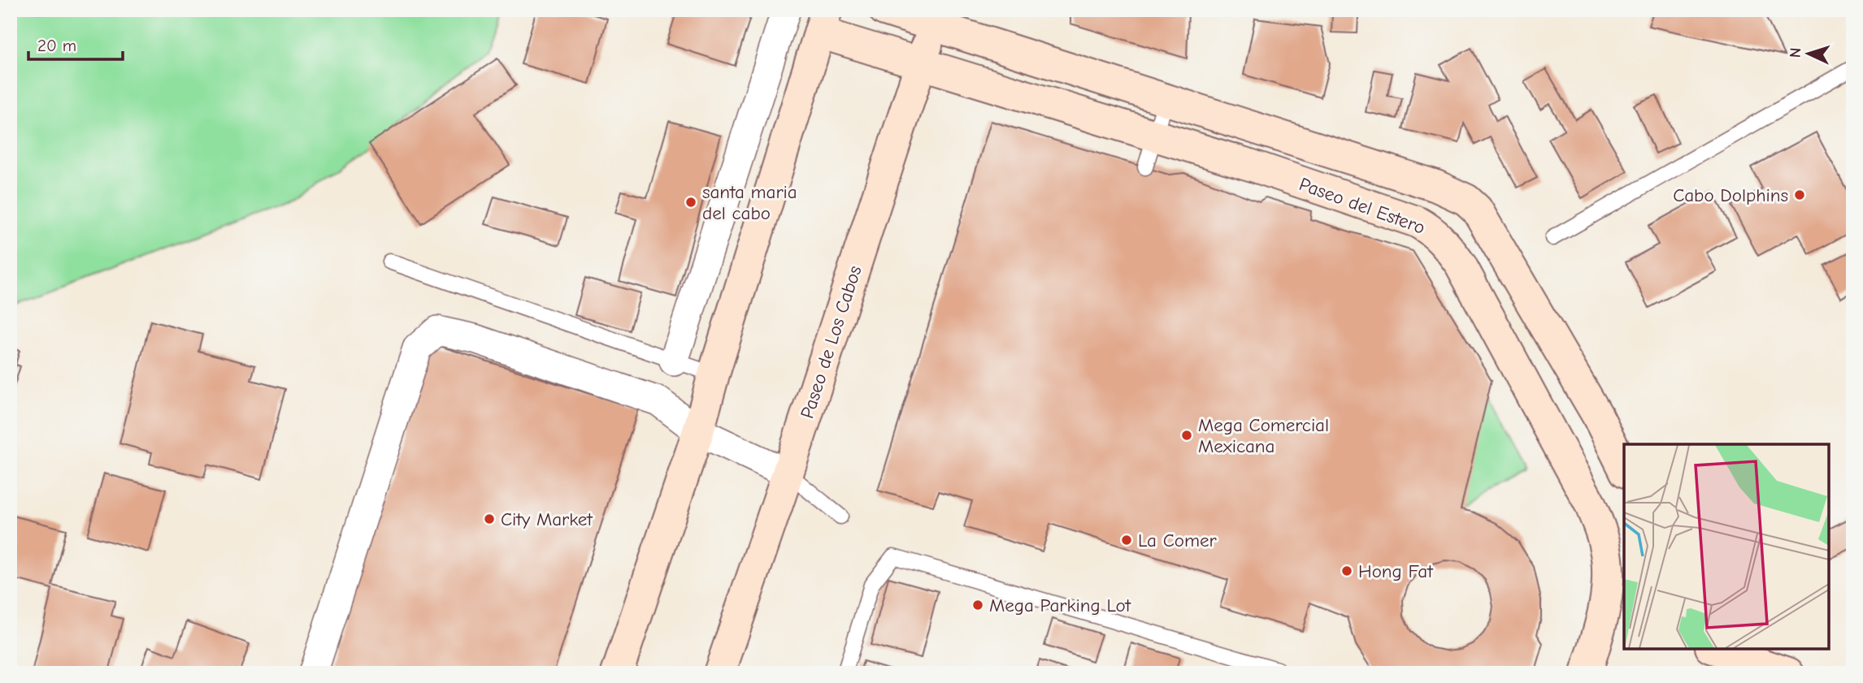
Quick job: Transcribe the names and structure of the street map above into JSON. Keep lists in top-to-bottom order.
{
  "streets": {
    "street": ["Paseo del Estero", "Paseo de Los Cabos"]
  },
  "crossings": [
    ["Paseo del Estero", "Paseo de Los Cabos"]
  ],
  "places": [
    "Cabo Dolphins",
    "santa maria del cabo",
    "Mega Comercial Mexicana",
    "City Market",
    "La Comer",
    "Hong Fat",
    "Mega Parking Lot"
  ],
  "scale_bar": "20 m",
  "north": "left"
}
